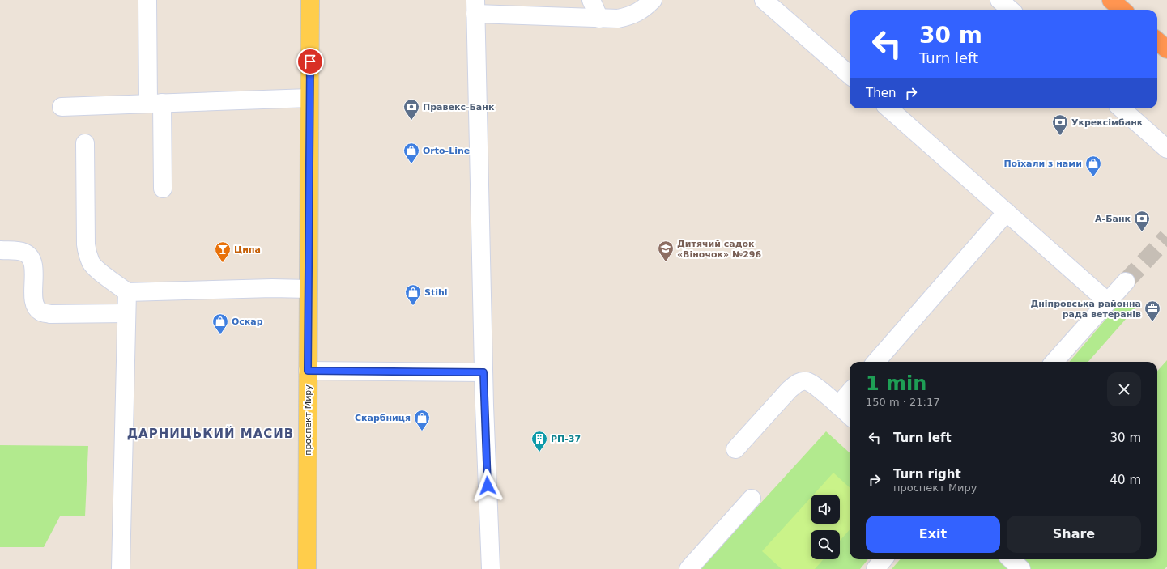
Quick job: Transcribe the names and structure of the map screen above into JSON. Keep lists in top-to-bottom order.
{
  "streets": {
    "main road": ["проспект Миру"]
  },
  "districts": ["ДАРНИЦЬКИЙ МАСИВ"],
  "places": {
    "bank": ["Правекс-Банк", "Укрексімбанк", "А-Банк"],
    "shop": [
      "Orto-Line",
      "Поїхали з нами",
      "Stihl",
      "Оскар",
      "Скарбниця"
    ],
    "school or university": ["Дитячий садок «Віночок» №296"],
    "bar": ["Ципа"],
    "office": ["Дніпровська районна рада ветеранів"],
    "building": ["РП-37"]
  },
  "page": {
    "turn": ["30 m", "Turn left"],
    "then": "Then",
    "heading": ["1 min", "150 m · 21:17"],
    "list": [
      {
        "name": "Turn left",
        "value": "30 m"
      },
      {
        "name": "Turn right",
        "note": "проспект Миру",
        "value": "40 m"
      }
    ],
    "buttons": ["Exit", "Share"]
  }
}
